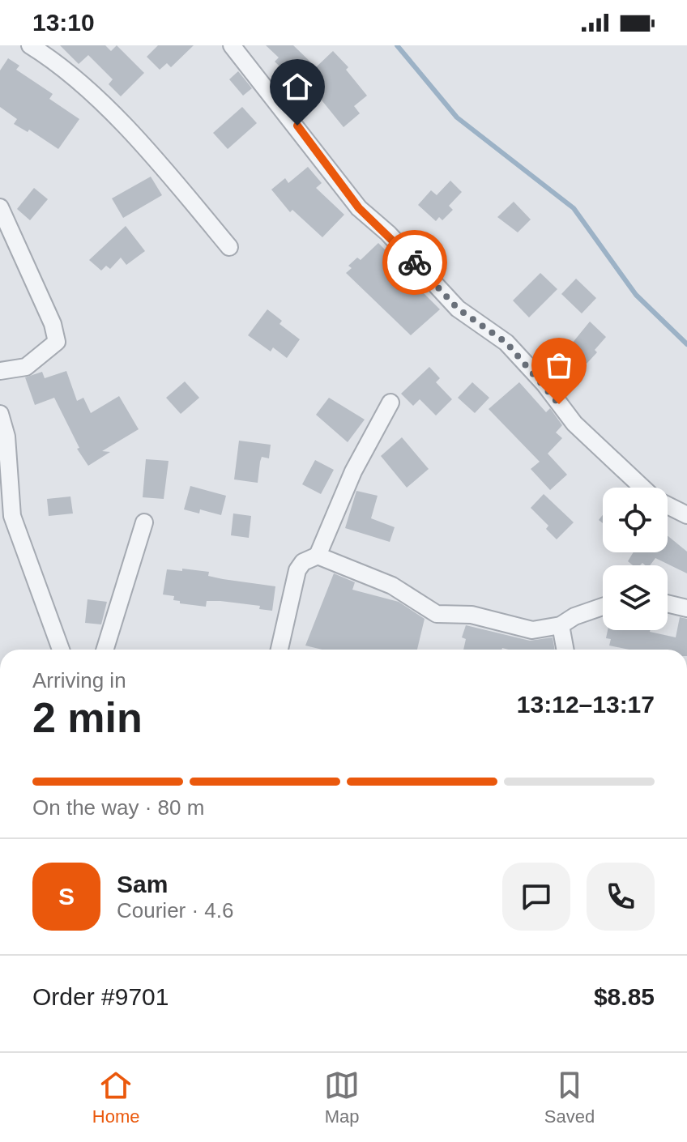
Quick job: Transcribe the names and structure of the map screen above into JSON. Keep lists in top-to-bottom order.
{
  "page": {
    "status": "13:10",
    "heading": ["2 min", "Arriving in", "13:12–13:17"],
    "panel": [
      "Sam",
      "Courier · 4.6",
      "Order #9701",
      "$8.85"
    ],
    "bar": "On the way · 80 m",
    "round": "S",
    "tabs": ["Home", "Map", "Saved"]
  }
}
